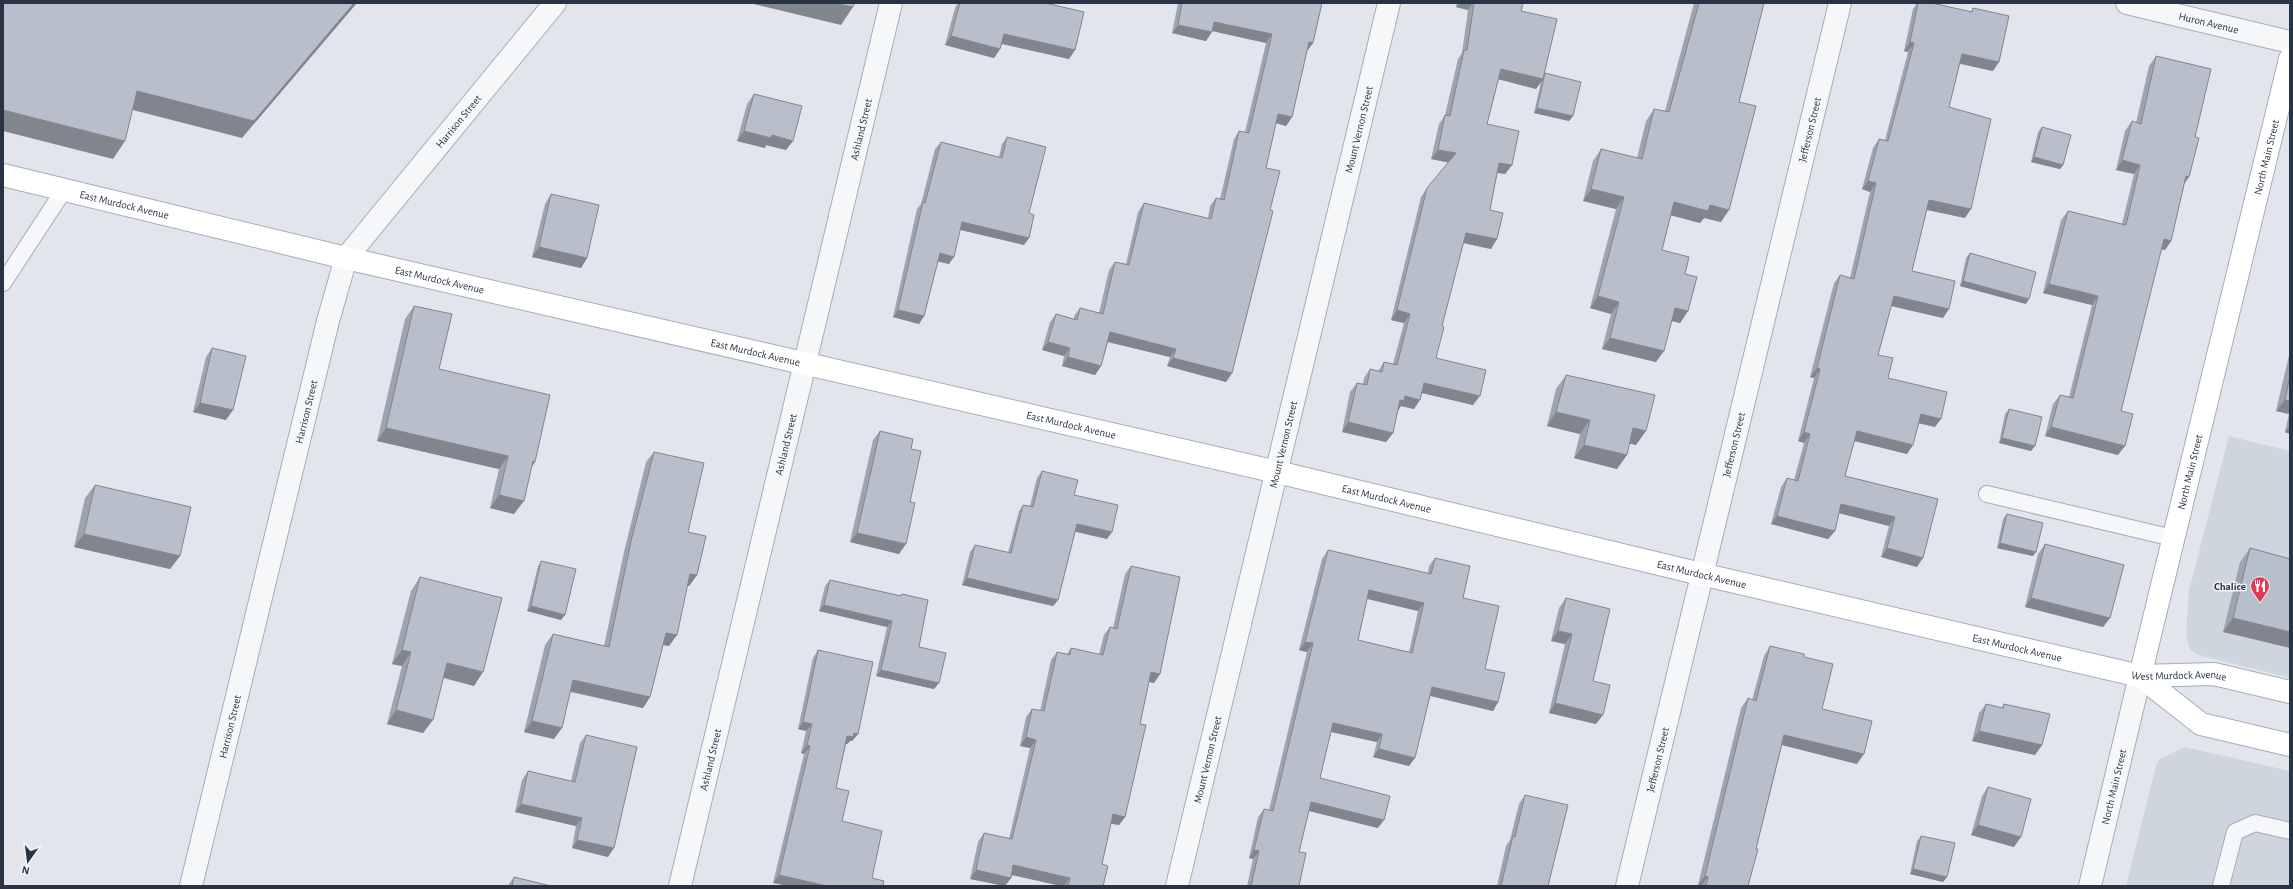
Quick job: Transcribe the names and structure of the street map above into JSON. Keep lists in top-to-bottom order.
{
  "streets": {
    "main road": ["North Main Street", "East Murdock Avenue", "West Murdock Avenue"],
    "street": [
      "Huron Avenue",
      "Harrison Street",
      "Ashland Street",
      "Mount Vernon Street",
      "Jefferson Street"
    ]
  },
  "crossings": [
    ["Harrison Street", "East Murdock Avenue"],
    ["Ashland Street", "East Murdock Avenue"],
    ["Mount Vernon Street", "East Murdock Avenue"],
    ["Jefferson Street", "East Murdock Avenue"],
    ["North Main Street", "East Murdock Avenue"],
    ["North Main Street", "West Murdock Avenue"],
    ["East Murdock Avenue", "West Murdock Avenue"]
  ],
  "places": {
    "restaurant": ["Chalice"]
  },
  "north": "bottom"
}
